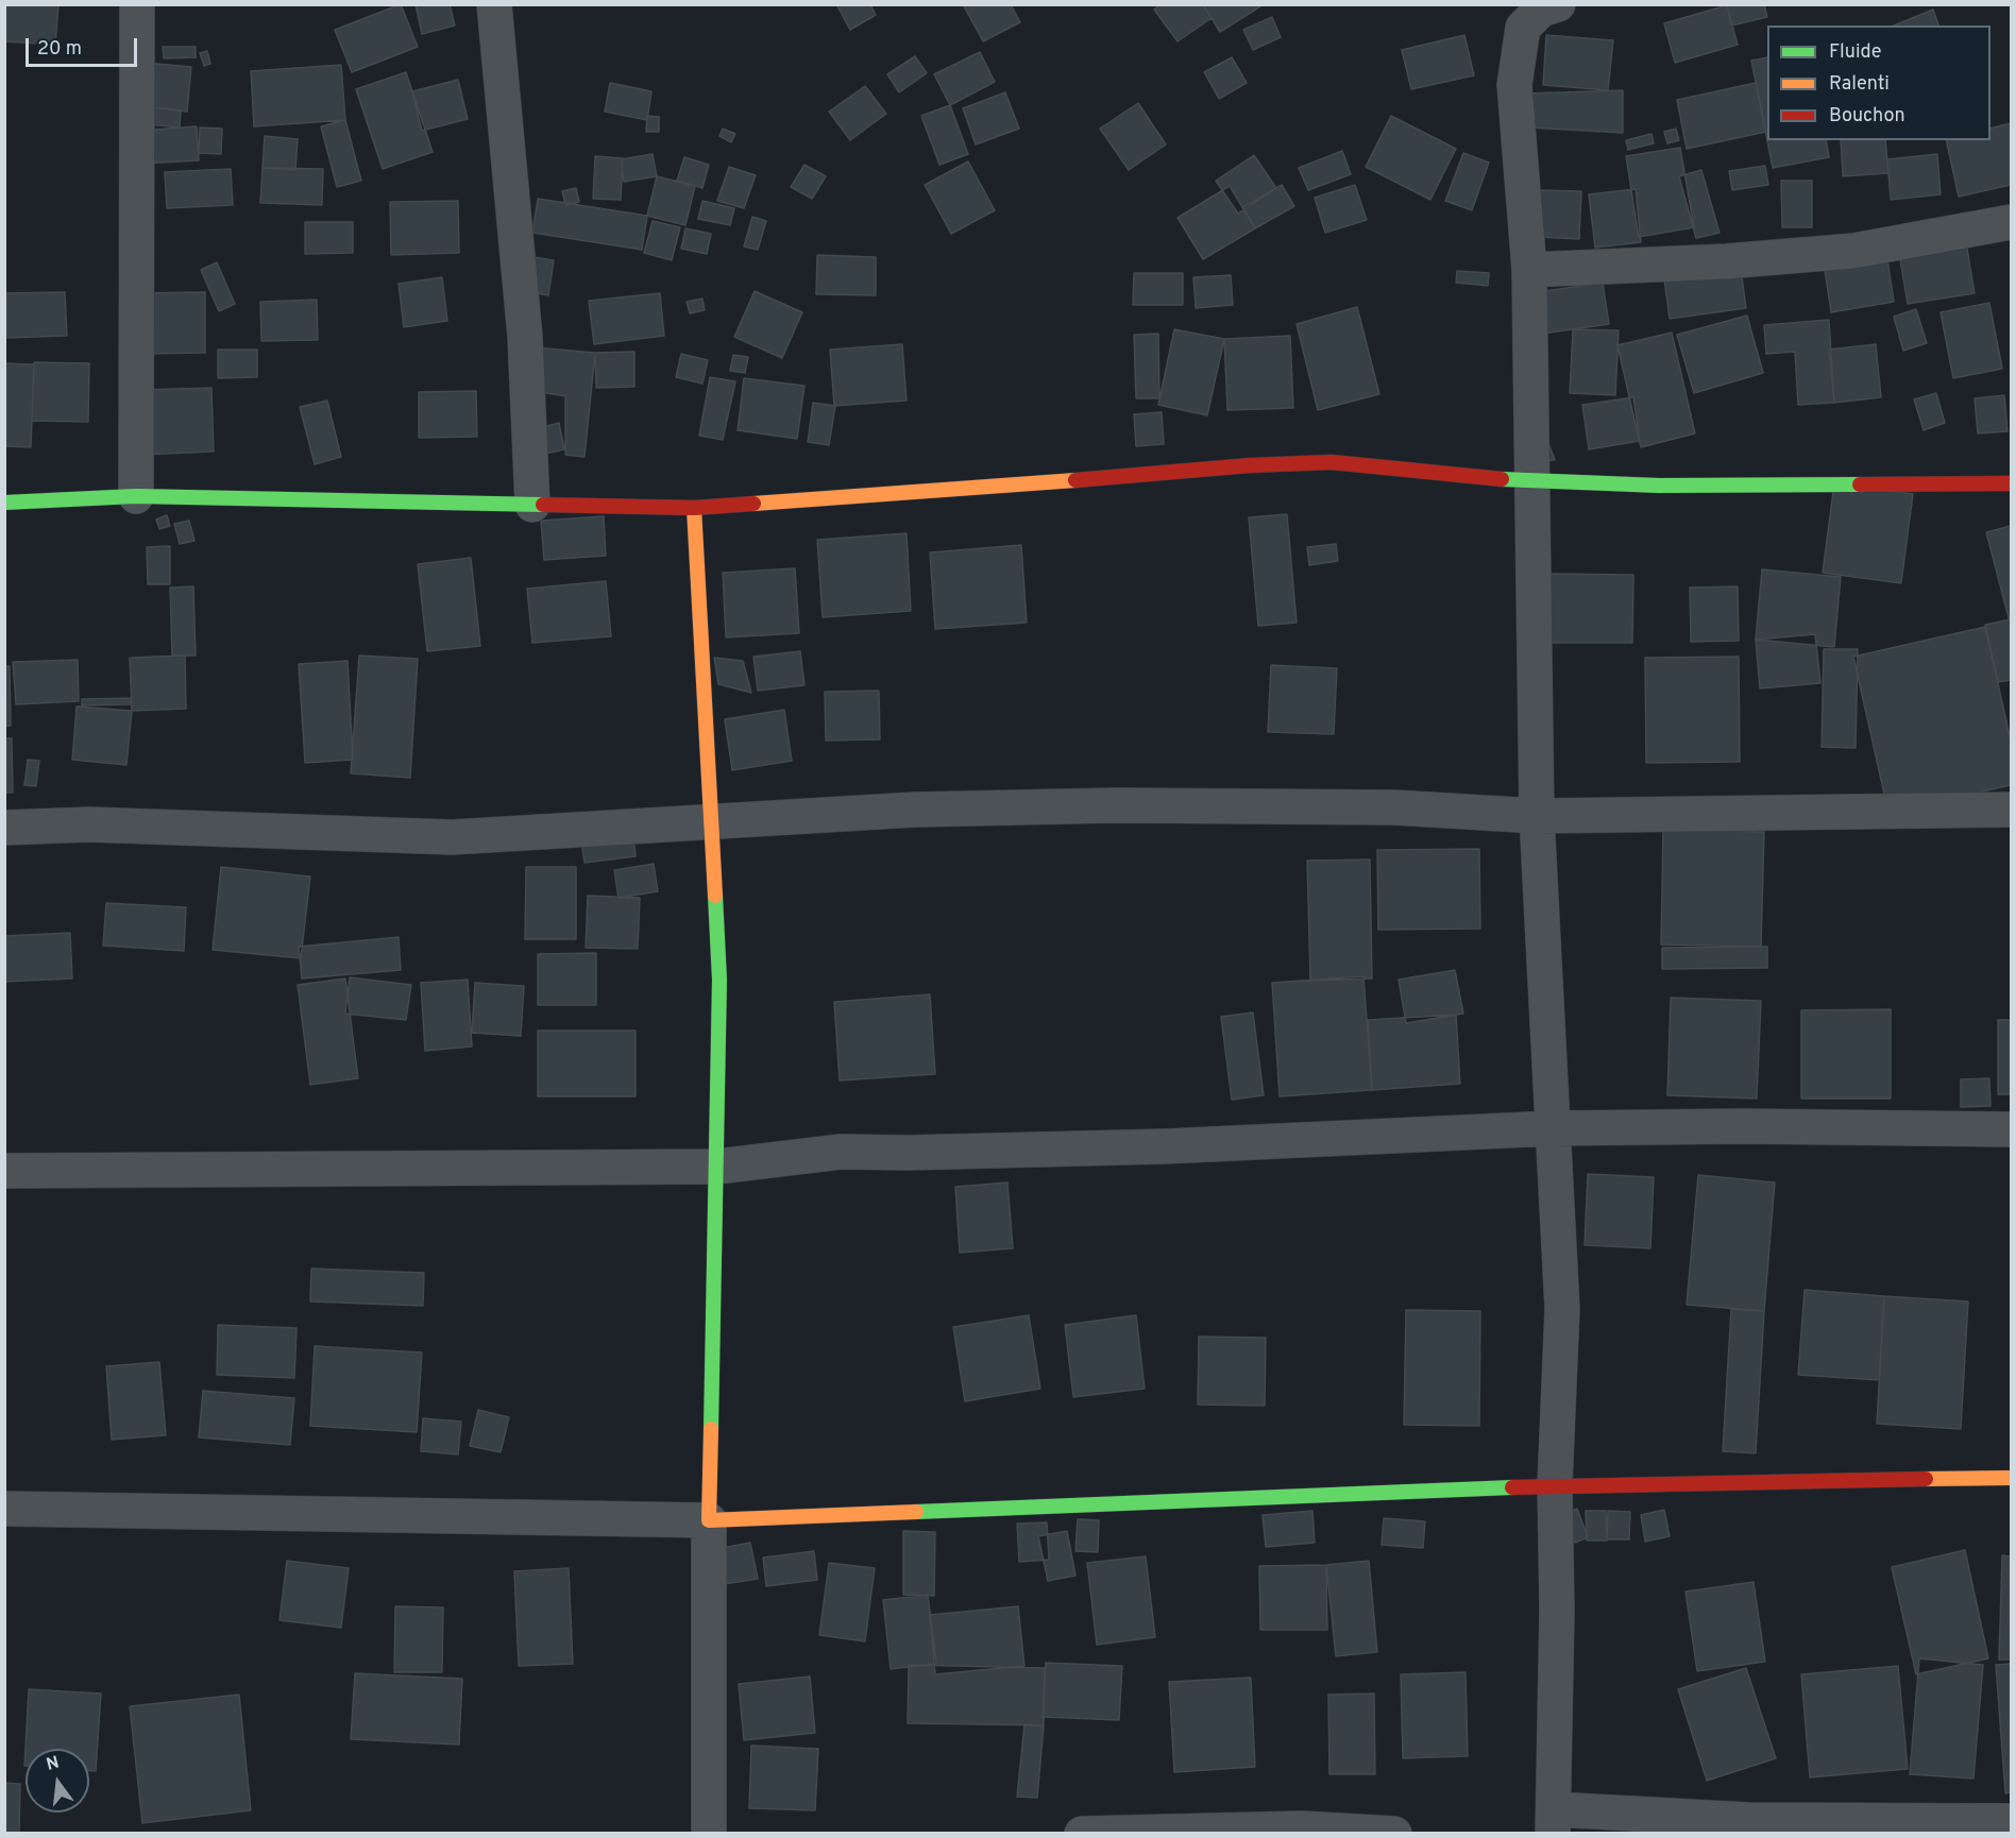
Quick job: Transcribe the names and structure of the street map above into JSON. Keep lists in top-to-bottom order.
{
  "legend": ["Fluide", "Ralenti", "Bouchon"],
  "scale_bar": "20 m",
  "north": "top"
}
